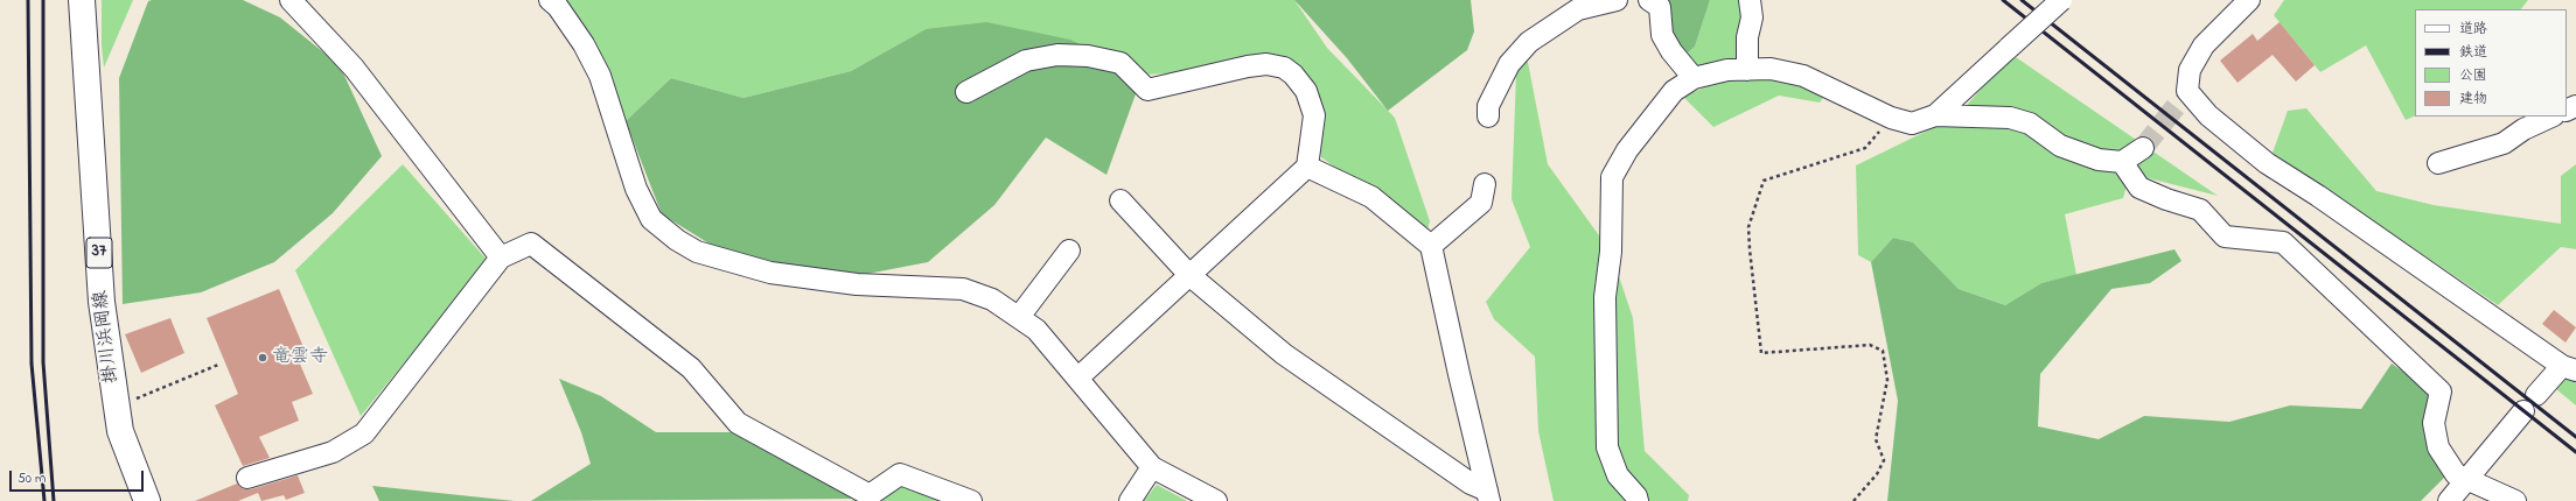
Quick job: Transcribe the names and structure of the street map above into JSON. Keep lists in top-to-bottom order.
{
  "streets": {
    "main road": ["37", "掛川浜岡線"]
  },
  "places": ["竜雲寺"],
  "legend": [
    "道路",
    "鉄道",
    "公園",
    "建物"
  ],
  "scale_bar": "50 m"
}
